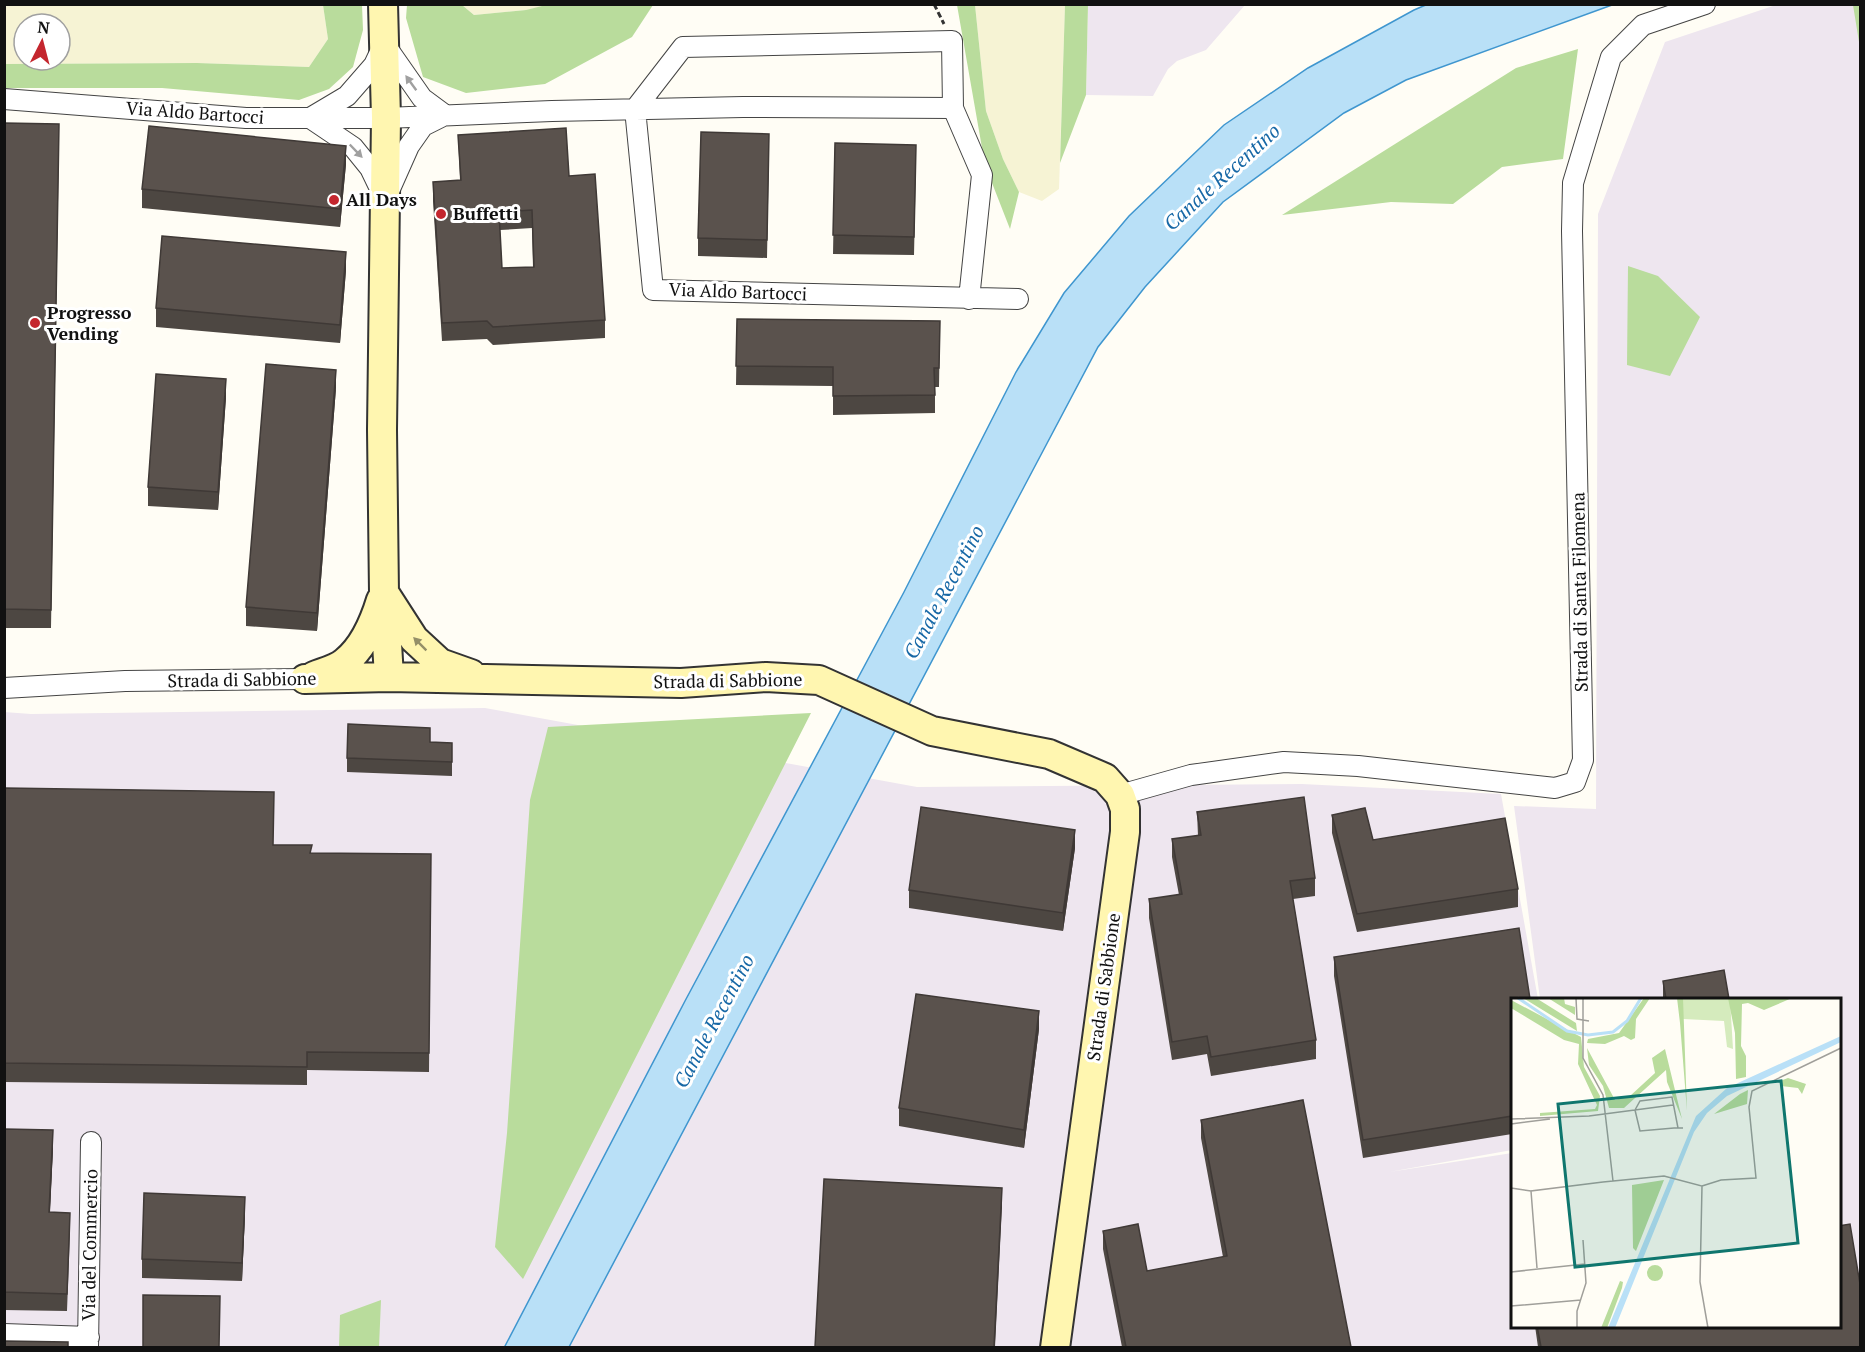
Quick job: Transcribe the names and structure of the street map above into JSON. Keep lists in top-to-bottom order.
{
  "streets": {
    "main road": ["Via Aldo Bartocci", "Strada di Sabbione"],
    "street": ["Strada di Santa Filomena", "Via del Commercio"]
  },
  "crossings": [
    ["Via Aldo Bartocci", "Strada di Sabbione"],
    ["Strada di Santa Filomena", "Strada di Sabbione"]
  ],
  "water": ["Canale Recentino"],
  "places": ["All Days", "Buffetti", "Progresso Vending"],
  "north": "top"
}
